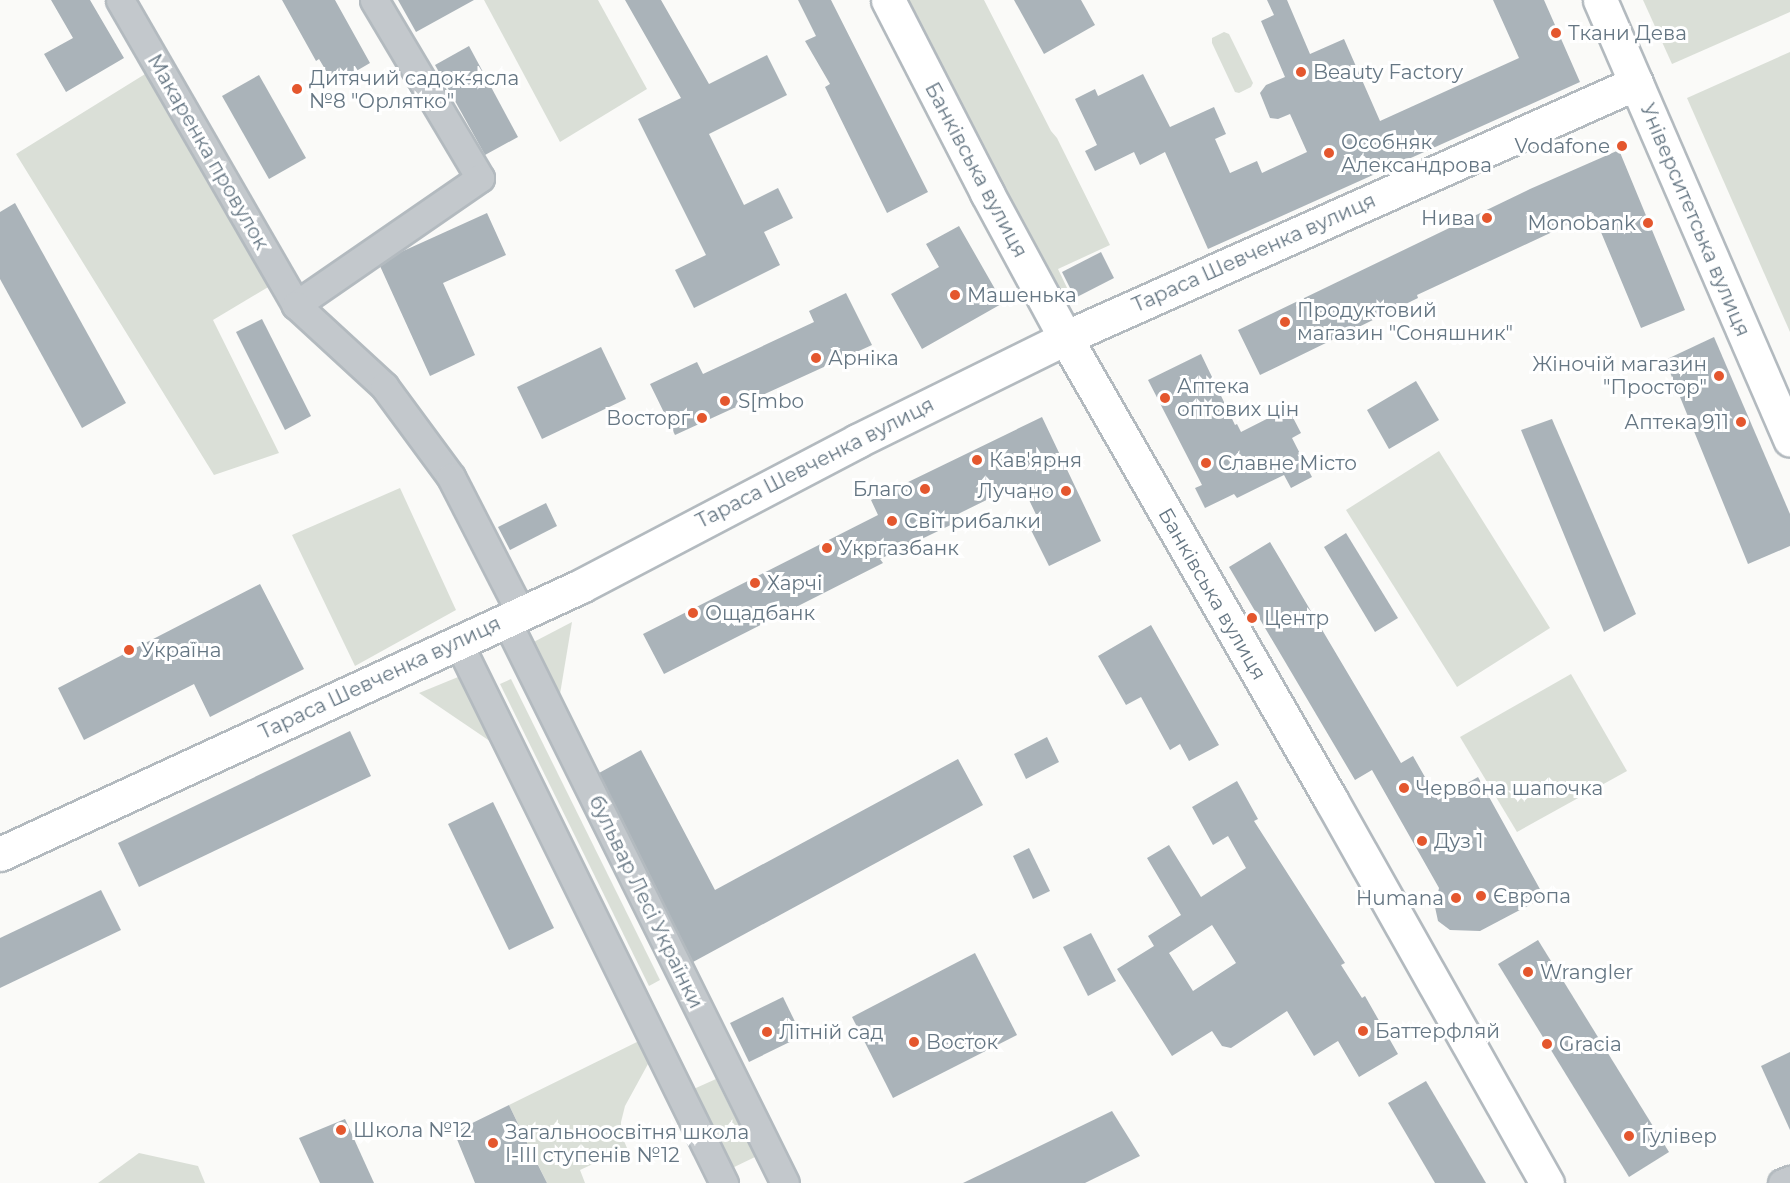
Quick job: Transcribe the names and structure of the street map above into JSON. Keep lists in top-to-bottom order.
{
  "streets": {
    "street": [
      "Макаренка провулок",
      "Банківська вулиця",
      "Університетська вулиця",
      "Тараса Шевченка вулиця",
      "бульвар Лесі Українки"
    ]
  },
  "crossings": [
    ["Макаренка провулок", "Тараса Шевченка вулиця"],
    ["Макаренка провулок", "бульвар Лесі Українки"],
    ["Банківська вулиця", "Тараса Шевченка вулиця"],
    ["Університетська вулиця", "Тараса Шевченка вулиця"],
    ["Тараса Шевченка вулиця", "бульвар Лесі Українки"]
  ],
  "places": [
    "Ткани Дева",
    "Beauty Factory",
    "Дитячий садок-ясла №8 \"Орлятко\"",
    "Vodafone",
    "Особняк Александрова",
    "Нива",
    "Monobank",
    "Машенька",
    "Продуктовий магазин \"Соняшник\"",
    "Арніка",
    "Жіночій магазин \"Простор\"",
    "Аптека оптових цін",
    "S[mbo",
    "Восторг",
    "Аптека 911",
    "Кав'ярня",
    "Славне Місто",
    "Благо",
    "Лучано",
    "Світ рибалки",
    "Укргазбанк",
    "Харчі",
    "Ощадбанк",
    "Центр",
    "Україна",
    "Червона шапочка",
    "Дуз 1",
    "Європа",
    "Humana",
    "Wrangler",
    "Баттерфляй",
    "Літній сад",
    "Восток",
    "Gracia",
    "Школа №12",
    "Гулівер",
    "Загальноосвітня школа І-ІІІ ступенів №12"
  ]
}
